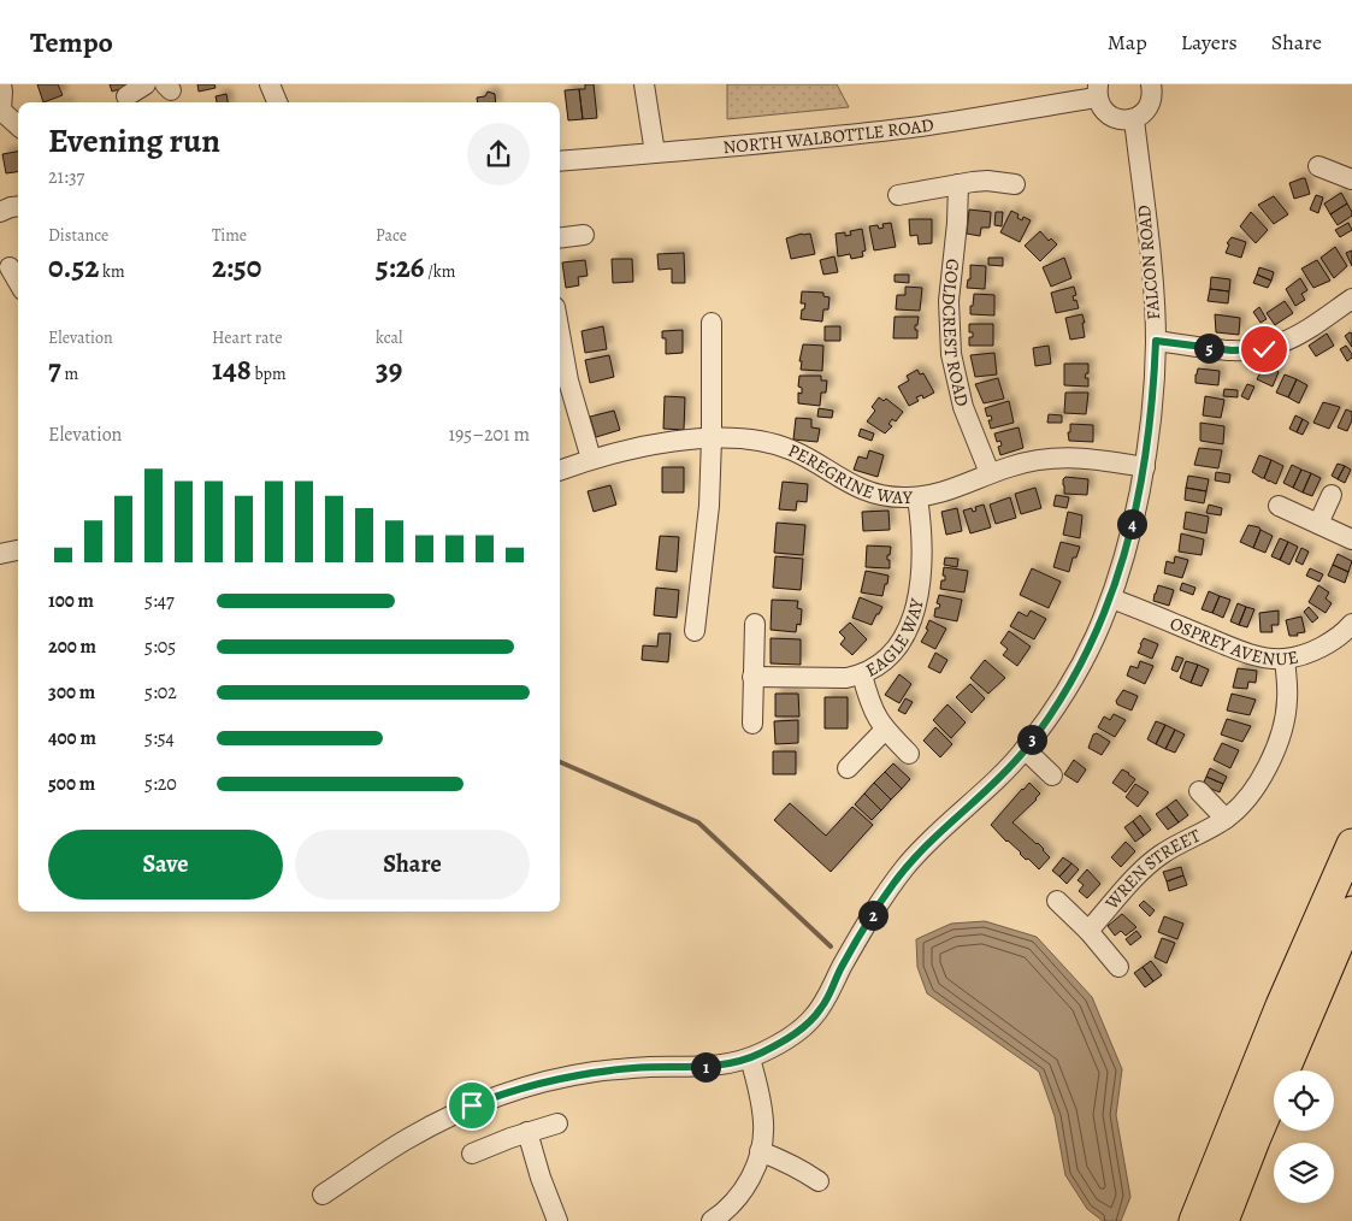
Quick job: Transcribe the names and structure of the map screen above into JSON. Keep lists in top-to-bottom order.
{
  "streets": {
    "street": [
      "NORTH WALBOTTLE ROAD",
      "FALCON ROAD",
      "GOLDCREST ROAD",
      "PEREGRINE WAY",
      "EAGLE WAY",
      "OSPREY AVENUE",
      "WREN STREET"
    ]
  },
  "crossings": [
    ["NORTH WALBOTTLE ROAD", "FALCON ROAD"],
    ["FALCON ROAD", "PEREGRINE WAY"],
    ["FALCON ROAD", "OSPREY AVENUE"],
    ["GOLDCREST ROAD", "PEREGRINE WAY"],
    ["PEREGRINE WAY", "EAGLE WAY"],
    ["OSPREY AVENUE", "WREN STREET"]
  ],
  "page": {
    "header": "Tempo",
    "nav": ["Map", "Layers", "Share"],
    "heading": ["Evening run", "21:37"],
    "stats": [
      ["Distance", "0.52 km"],
      ["Time", "2:50"],
      ["Pace", "5:26 /km"],
      ["Elevation", "7 m"],
      ["Heart rate", "148 bpm"],
      ["kcal", "39"]
    ],
    "pins": [
      "5",
      "4",
      "3",
      "2",
      "1"
    ],
    "chart": ["Elevation", "195–201 m"],
    "list": [
      {
        "name": "100 m",
        "note": "5:47"
      },
      {
        "name": "200 m",
        "note": "5:05"
      },
      {
        "name": "300 m",
        "note": "5:02"
      },
      {
        "name": "400 m",
        "note": "5:54"
      },
      {
        "name": "500 m",
        "note": "5:20"
      }
    ],
    "buttons": ["Save", "Share"]
  }
}
